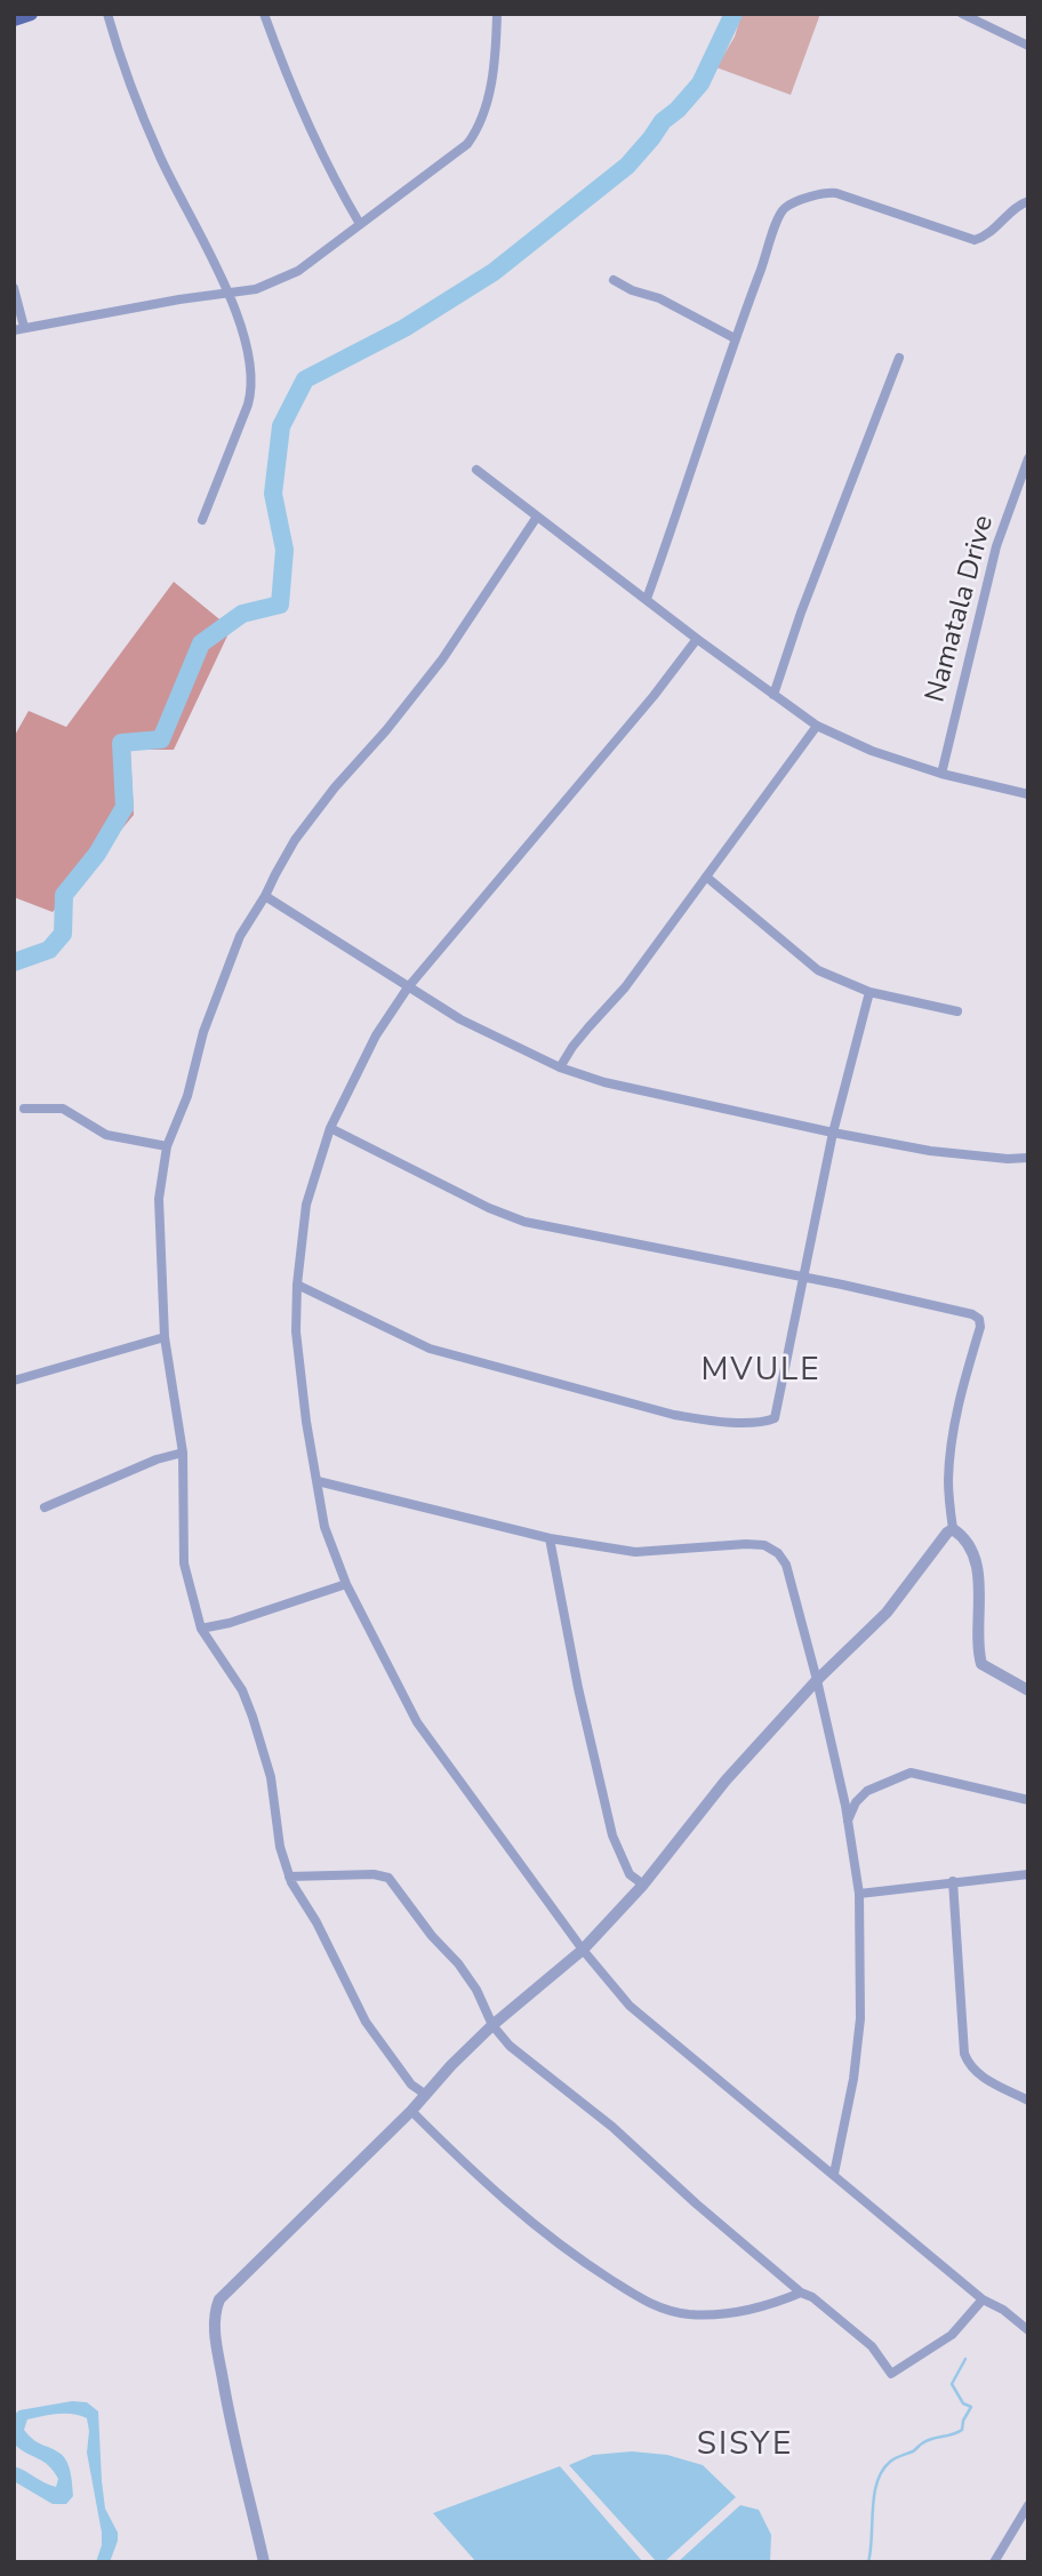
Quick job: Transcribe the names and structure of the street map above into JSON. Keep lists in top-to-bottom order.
{
  "streets": {
    "street": ["Namatala Drive"]
  },
  "districts": ["MVULE", "SISYE"]
}
